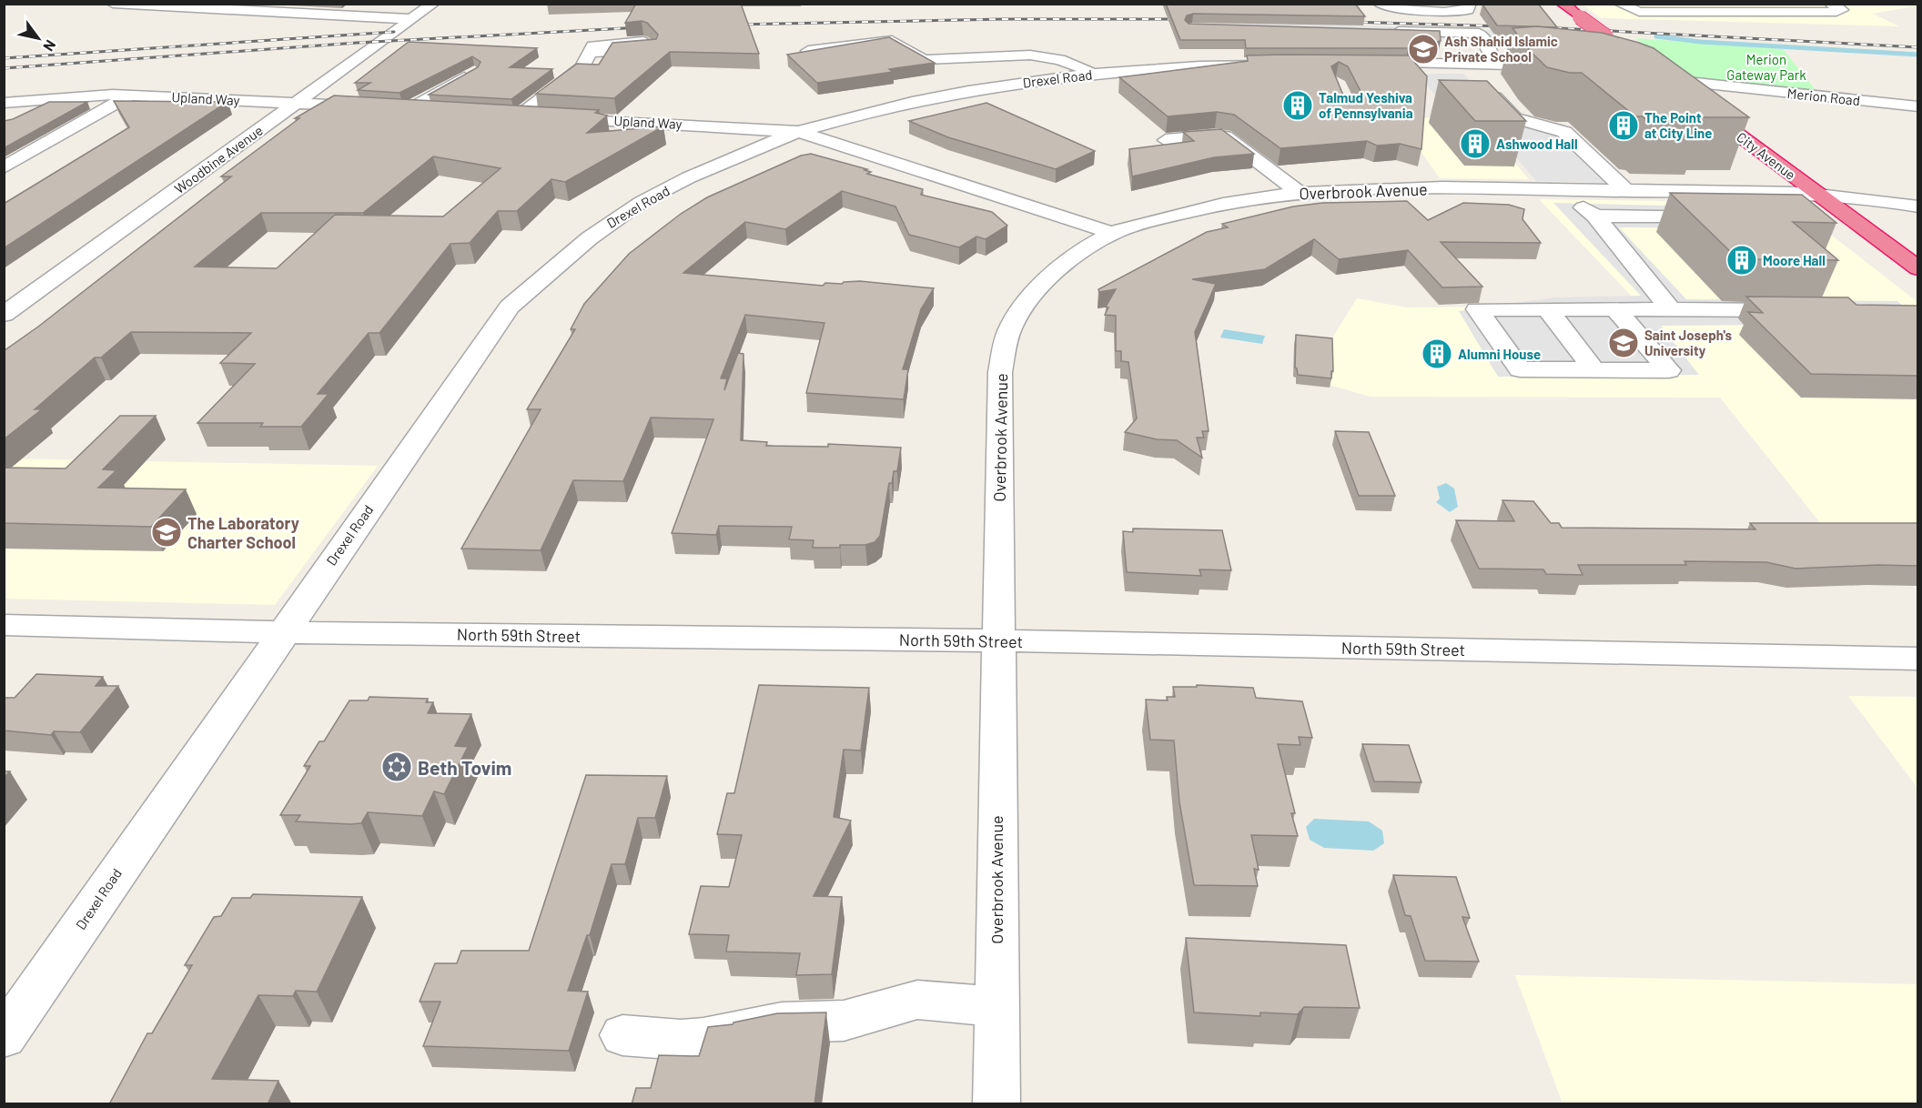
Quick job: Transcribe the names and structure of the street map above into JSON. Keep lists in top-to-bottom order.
{
  "streets": {
    "highway": ["City Avenue"],
    "street": [
      "Drexel Road",
      "Merion Road",
      "Upland Way",
      "Woodbine Avenue",
      "Overbrook Avenue",
      "North 59th Street"
    ]
  },
  "crossings": [
    ["Drexel Road", "Upland Way"],
    ["Drexel Road", "North 59th Street"],
    ["Merion Road", "City Avenue"],
    ["Upland Way", "Woodbine Avenue"],
    ["Upland Way", "Overbrook Avenue"],
    ["City Avenue", "Overbrook Avenue"],
    ["Overbrook Avenue", "North 59th Street"]
  ],
  "parks": ["Merion Gateway Park"],
  "places": {
    "school or university": ["Ash Shahid Islamic Private School", "Saint Joseph's University", "The Laboratory Charter School"],
    "building": [
      "Talmud Yeshiva of Pennsylvania",
      "The Point at City Line",
      "Ashwood Hall",
      "Moore Hall",
      "Alumni House"
    ],
    "synagogue": ["Beth Tovim"]
  },
  "north": "bottom right"
}
